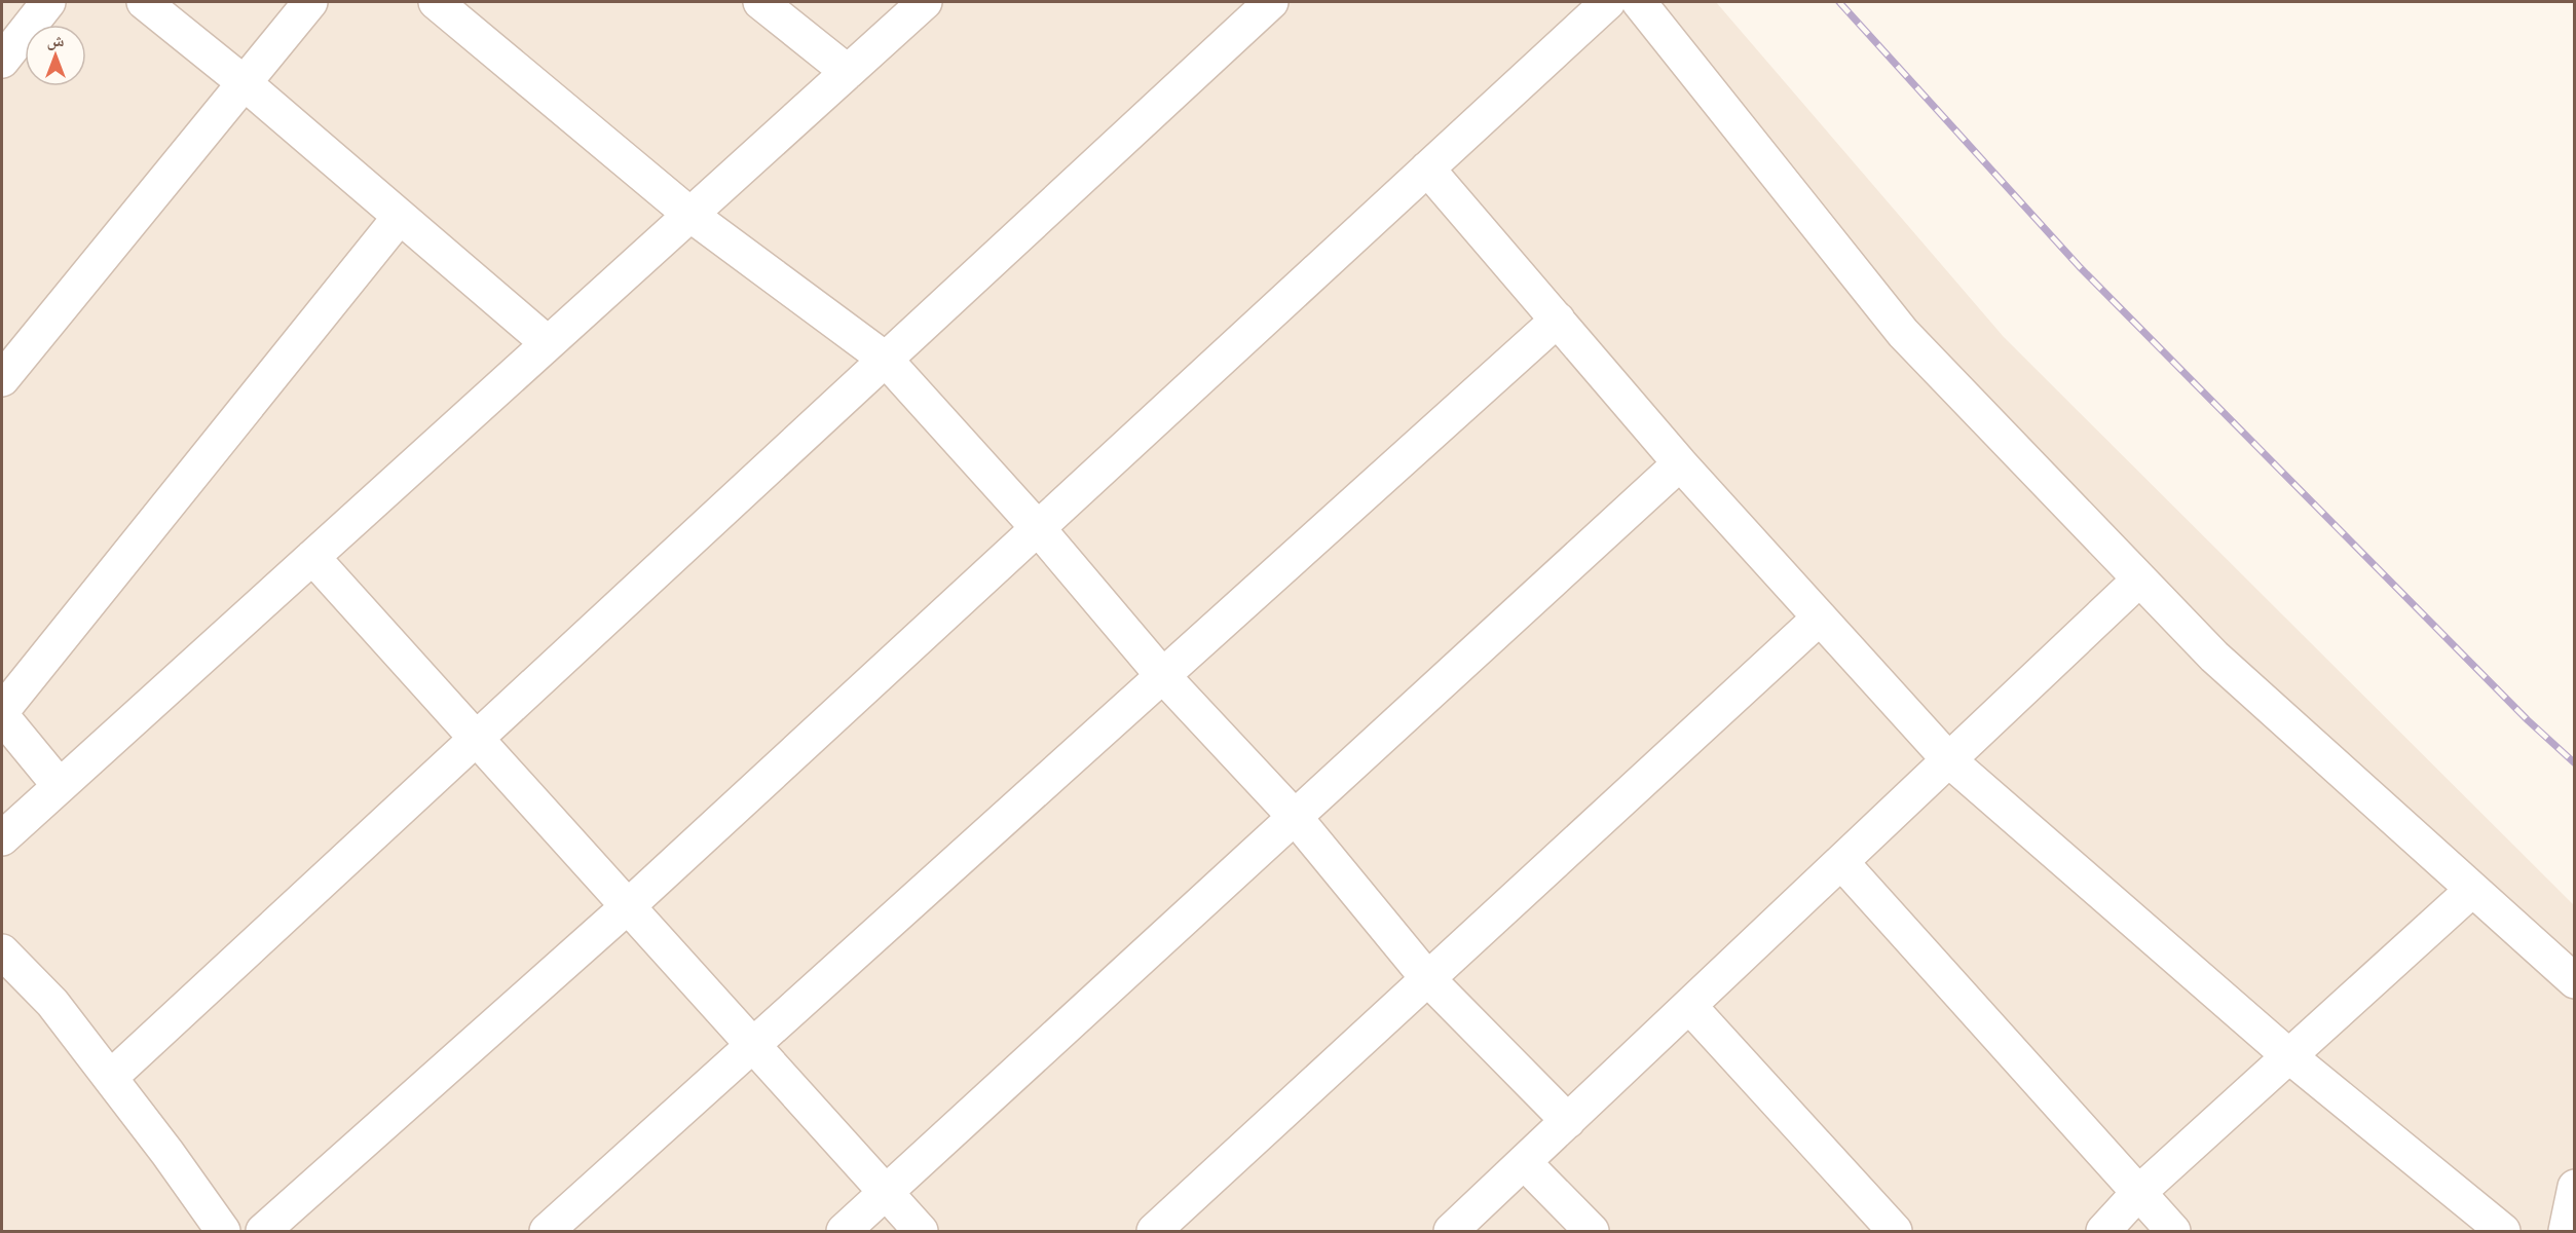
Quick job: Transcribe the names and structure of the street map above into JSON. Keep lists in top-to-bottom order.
{
  "north": "top"
}
